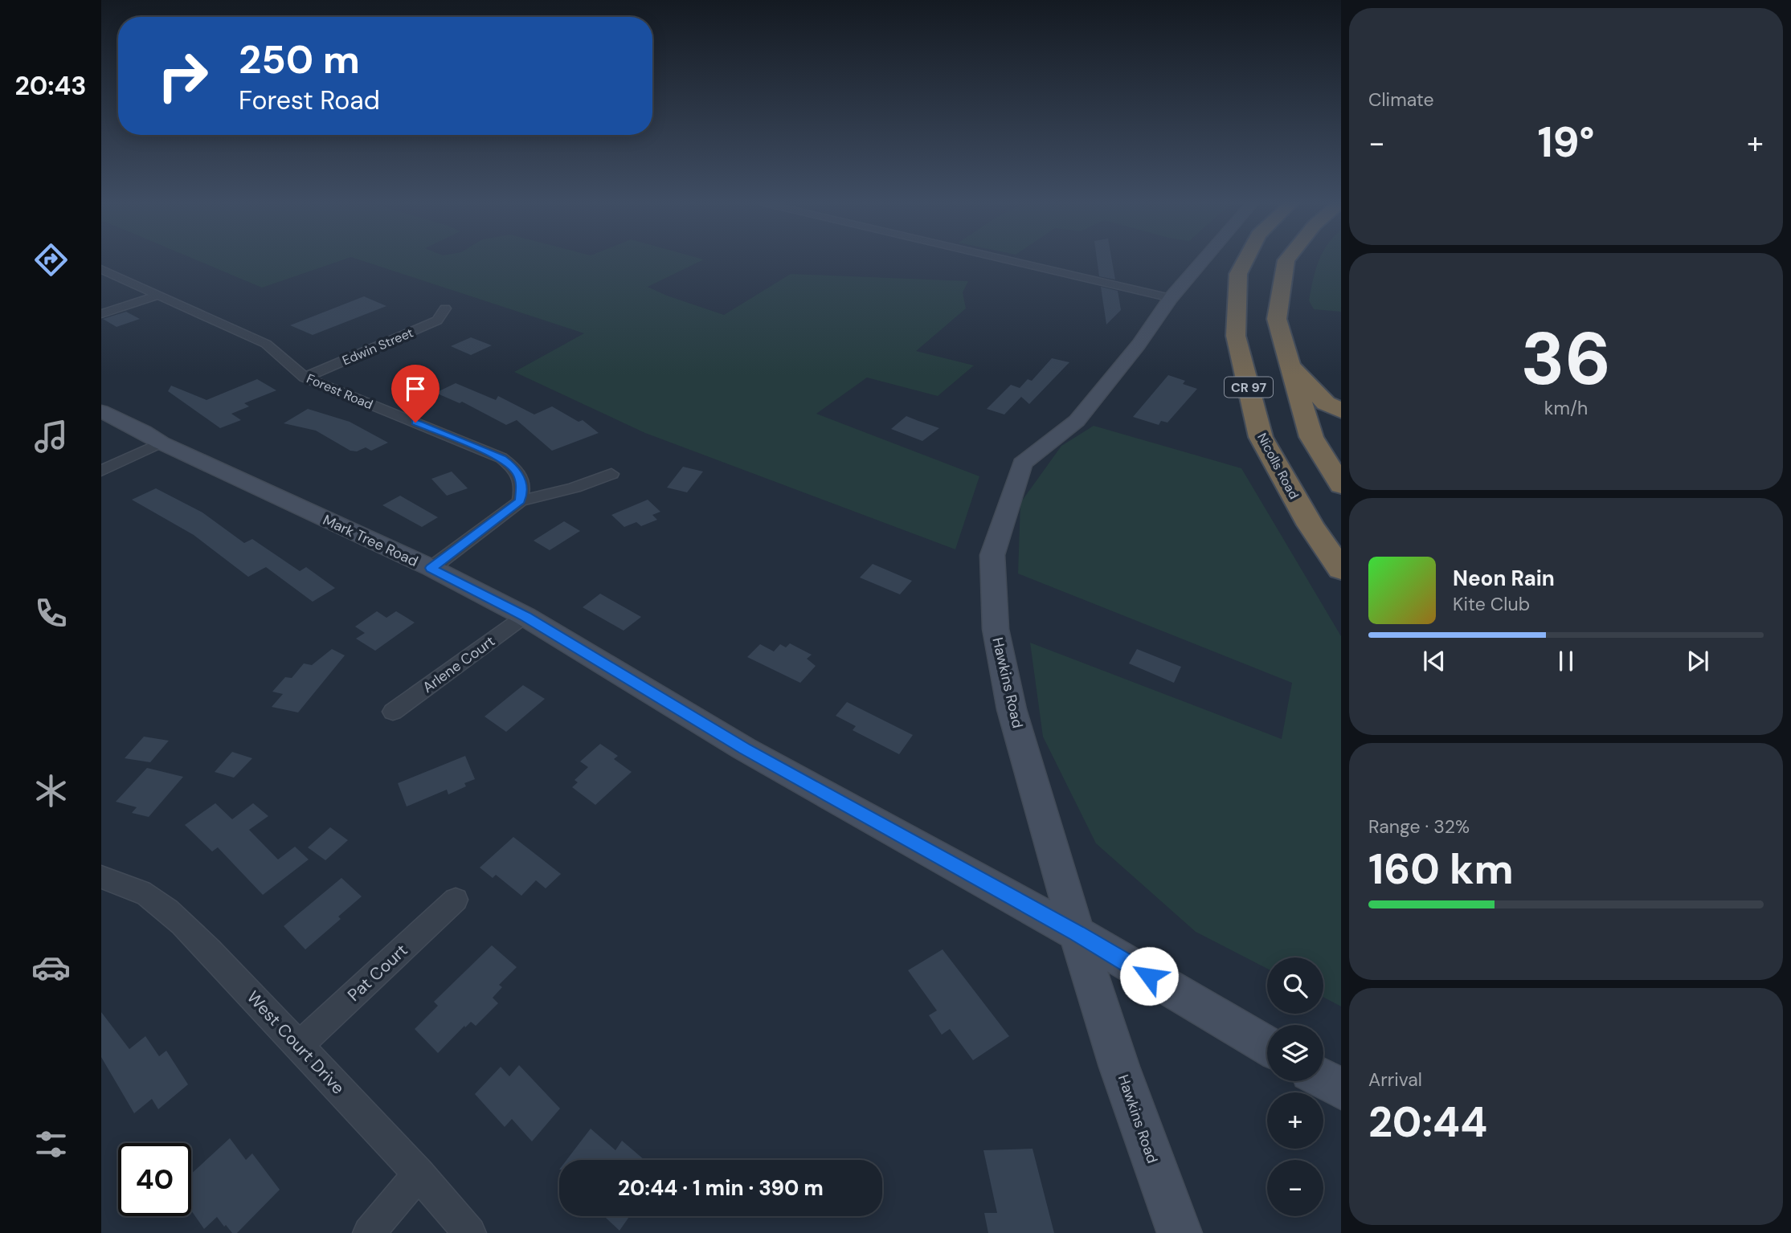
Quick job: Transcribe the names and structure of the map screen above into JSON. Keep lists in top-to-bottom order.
{
  "streets": {
    "highway": ["CR 97", "Nicolls Road"],
    "street": [
      "Edwin Street",
      "Forest Road",
      "Mark Tree Road",
      "Arlene Court",
      "Hawkins Road",
      "Pat Court",
      "West Court Drive"
    ]
  },
  "crossings": [
    ["Edwin Street", "Forest Road"],
    ["Mark Tree Road", "Arlene Court"],
    ["Mark Tree Road", "Hawkins Road"],
    ["Pat Court", "West Court Drive"]
  ],
  "page": {
    "tabs": "20:43",
    "tile": [
      "Climate",
      ["36", "km/h"],
      ["Range · 32%", "160 km"],
      ["Arrival", "20:44"]
    ],
    "turn": ["250 m", "Forest Road"],
    "heat": ["−", "19°", "+"],
    "song": ["Neon Rain", "Kite Club"],
    "map_buttons": ["+", "−"],
    "limit": "40",
    "trip": "20:44 · 1 min · 390 m"
  }
}
